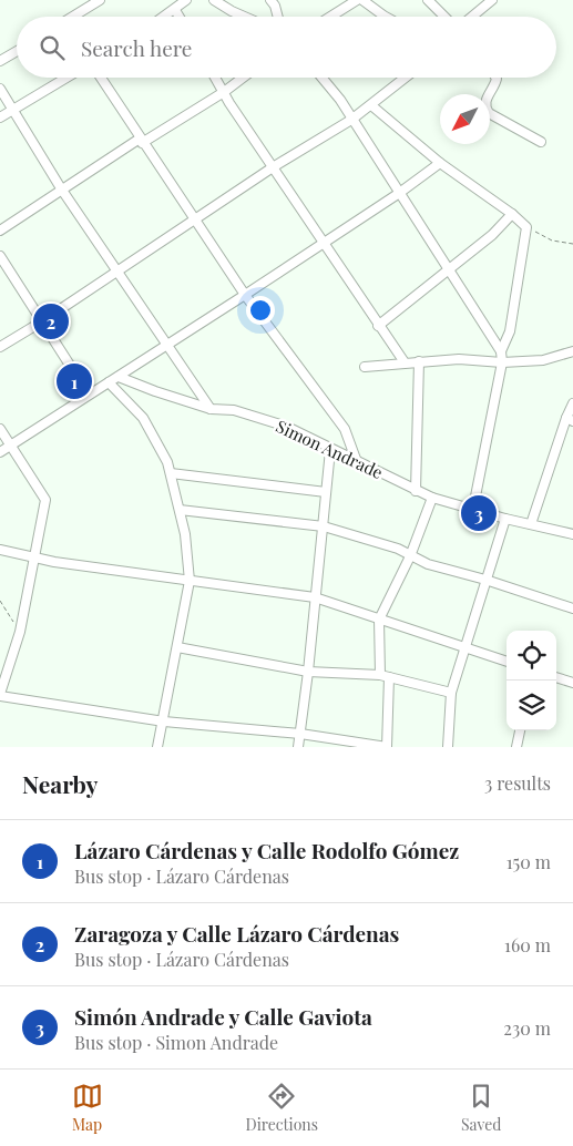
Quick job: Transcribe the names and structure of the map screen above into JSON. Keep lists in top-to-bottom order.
{
  "streets": {
    "street": ["Simon Andrade"]
  },
  "north": "bottom left",
  "page": {
    "search": "Search here",
    "pins": ["2", "1", "3"],
    "heading": ["Nearby", "3 results"],
    "list": [
      {
        "mark": "1",
        "name": "Lázaro Cárdenas y Calle Rodolfo Gómez",
        "note": "Bus stop · Lázaro Cárdenas",
        "value": "150 m"
      },
      {
        "mark": "2",
        "name": "Zaragoza y Calle Lázaro Cárdenas",
        "note": "Bus stop · Lázaro Cárdenas",
        "value": "160 m"
      },
      {
        "mark": "3",
        "name": "Simón Andrade y Calle Gaviota",
        "note": "Bus stop · Simon Andrade",
        "value": "230 m"
      }
    ],
    "nav": ["Map", "Directions", "Saved"]
  }
}
